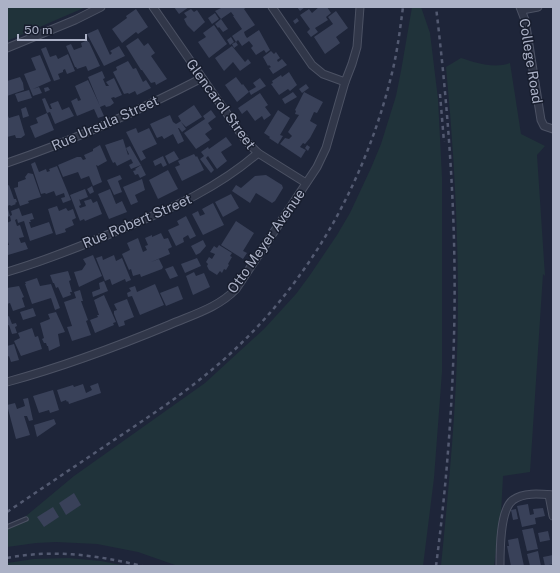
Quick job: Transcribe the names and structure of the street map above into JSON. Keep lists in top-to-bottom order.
{
  "streets": {
    "street": [
      "College Road",
      "Glencarol Street",
      "Rue Ursula Street",
      "Rue Robert Street",
      "Otto Meyer Avenue"
    ]
  },
  "crossings": [
    ["Glencarol Street", "Rue Ursula Street"],
    ["Glencarol Street", "Rue Robert Street"],
    ["Glencarol Street", "Otto Meyer Avenue"]
  ],
  "scale_bar": "50 m"
}
